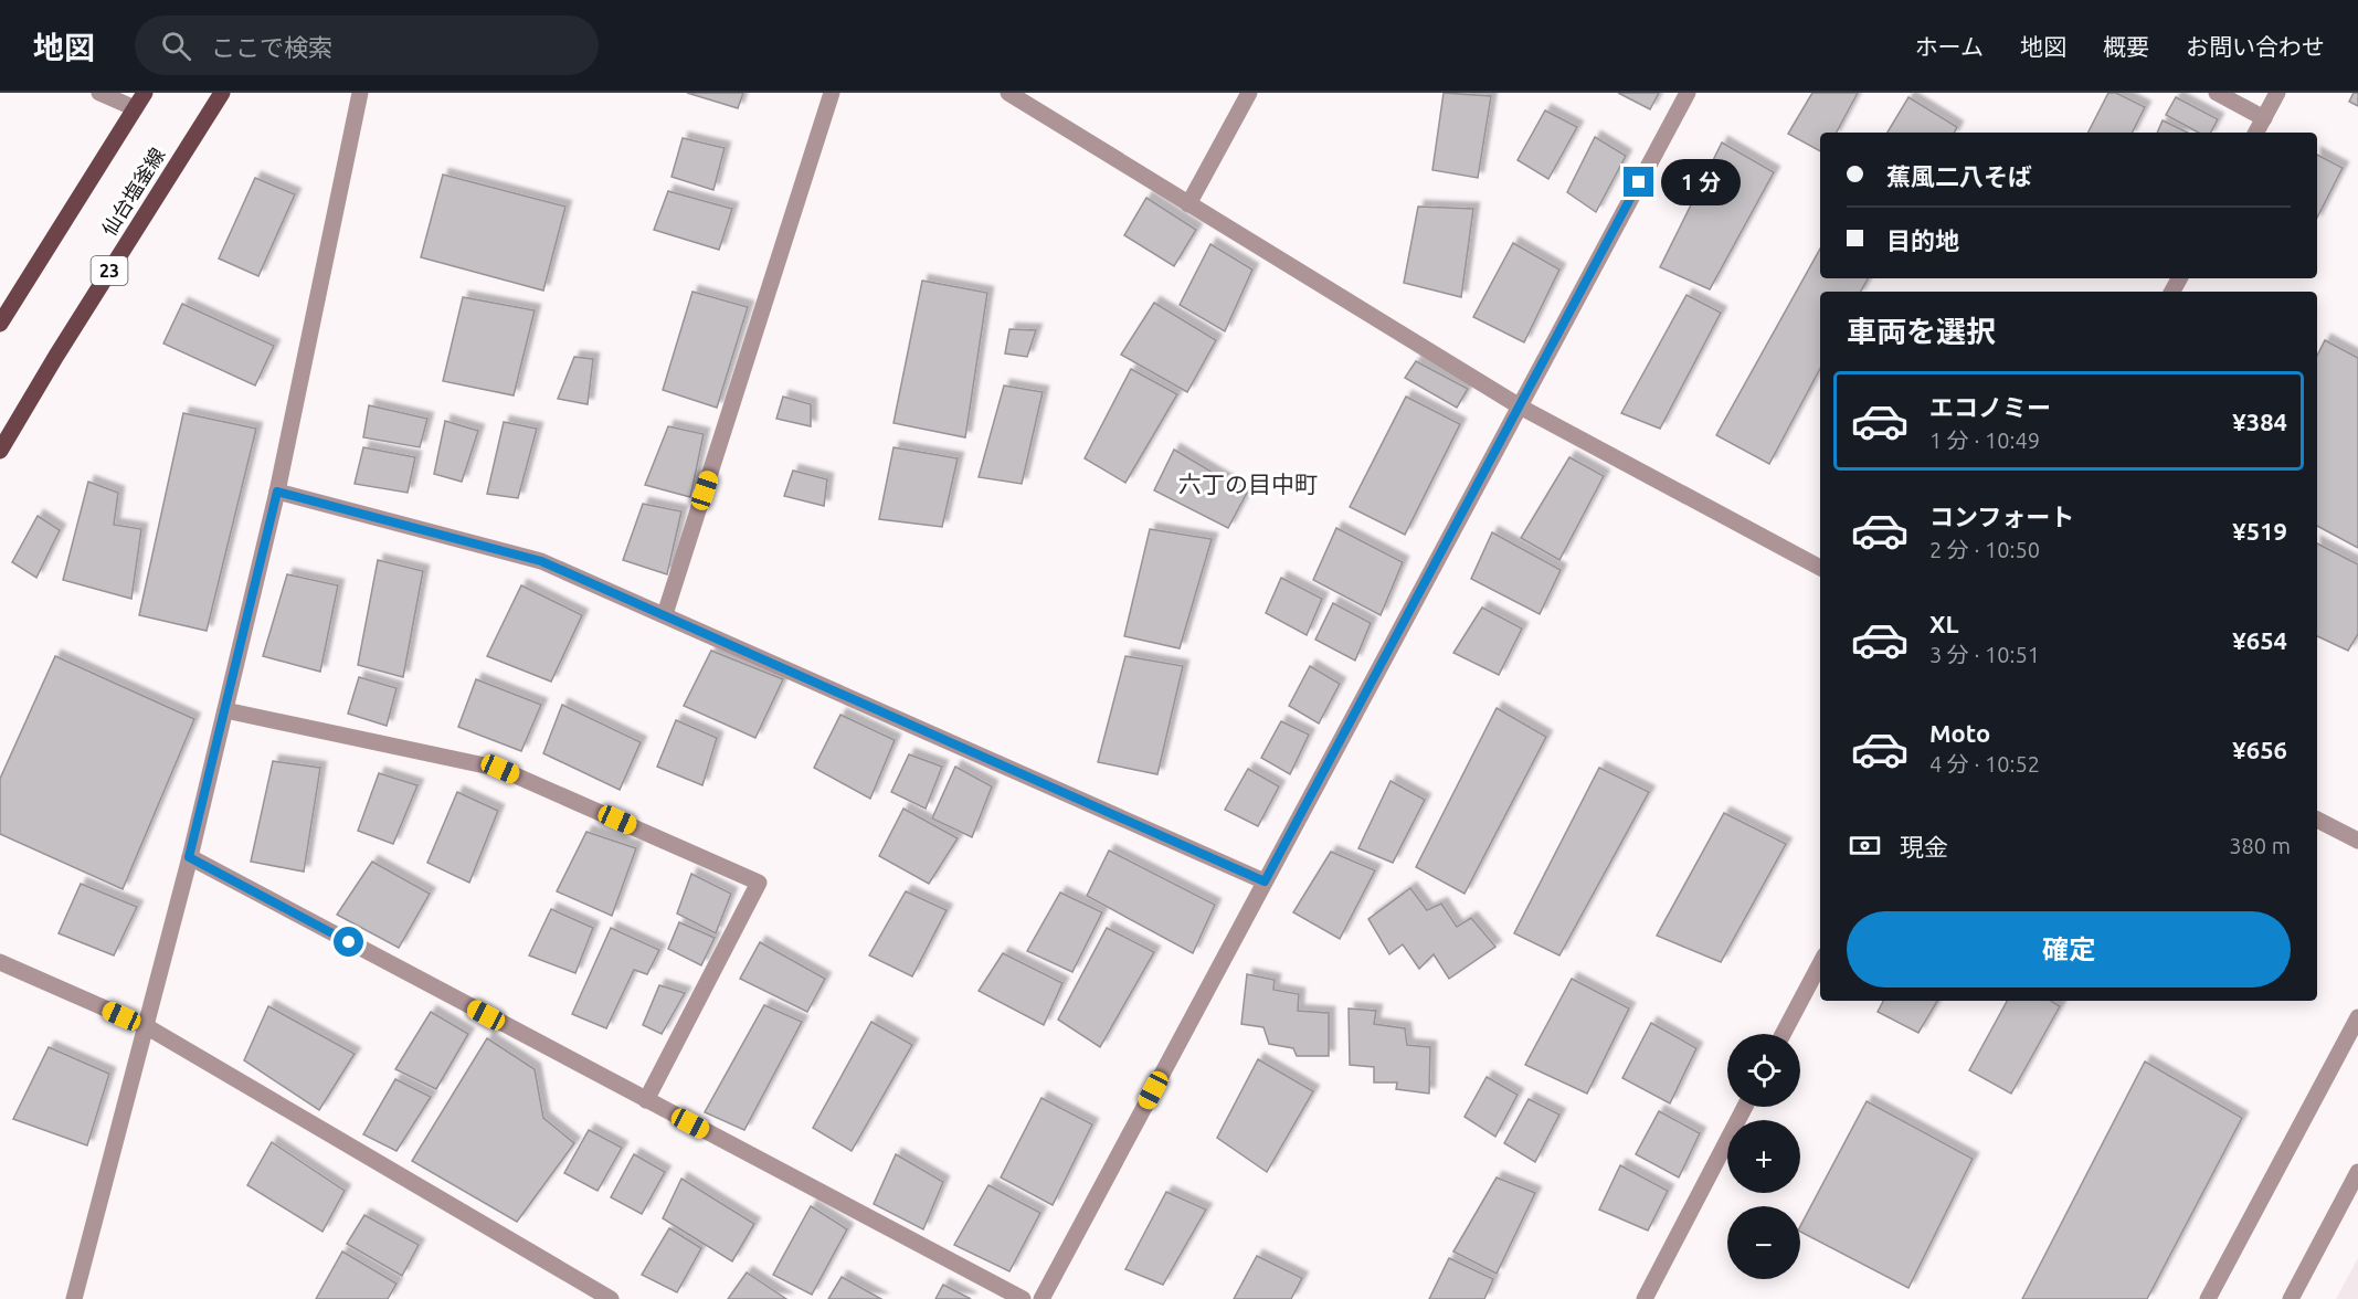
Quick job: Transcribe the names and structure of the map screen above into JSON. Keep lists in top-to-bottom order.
{
  "streets": {
    "main road": ["仙台塩釜線", "23"]
  },
  "districts": ["六丁の目中町"],
  "page": {
    "header": "地図",
    "search": "ここで検索",
    "nav": [
      "ホーム",
      "地図",
      "概要",
      "お問い合わせ"
    ],
    "banner": ["蕉風二八そば", "目的地"],
    "bubble": "1 分",
    "heading": "車両を選択",
    "list": [
      {
        "name": "エコノミー",
        "note": "1 分 · 10:49",
        "value": "¥384"
      },
      {
        "name": "コンフォート",
        "note": "2 分 · 10:50",
        "value": "¥519"
      },
      {
        "name": "XL",
        "note": "3 分 · 10:51",
        "value": "¥654"
      },
      {
        "name": "Moto",
        "note": "4 分 · 10:52",
        "value": "¥656"
      }
    ],
    "pay": ["現金", "380 m"],
    "buttons": "確定",
    "map_buttons": ["+", "−"]
  }
}
